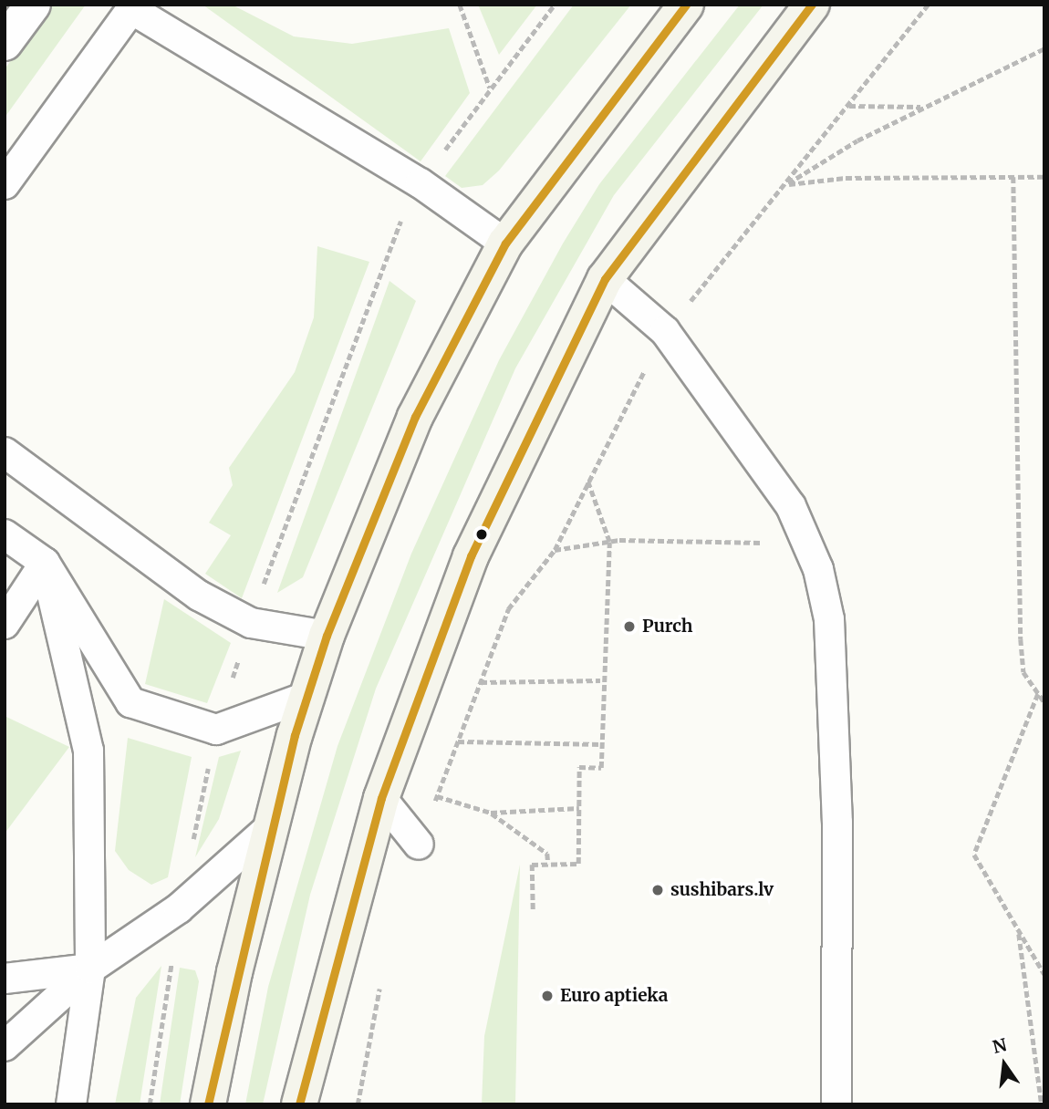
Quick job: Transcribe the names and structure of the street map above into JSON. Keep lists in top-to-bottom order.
{
  "places": ["Purch", "sushibars.lv", "Euro aptieka"],
  "north": "top"
}
